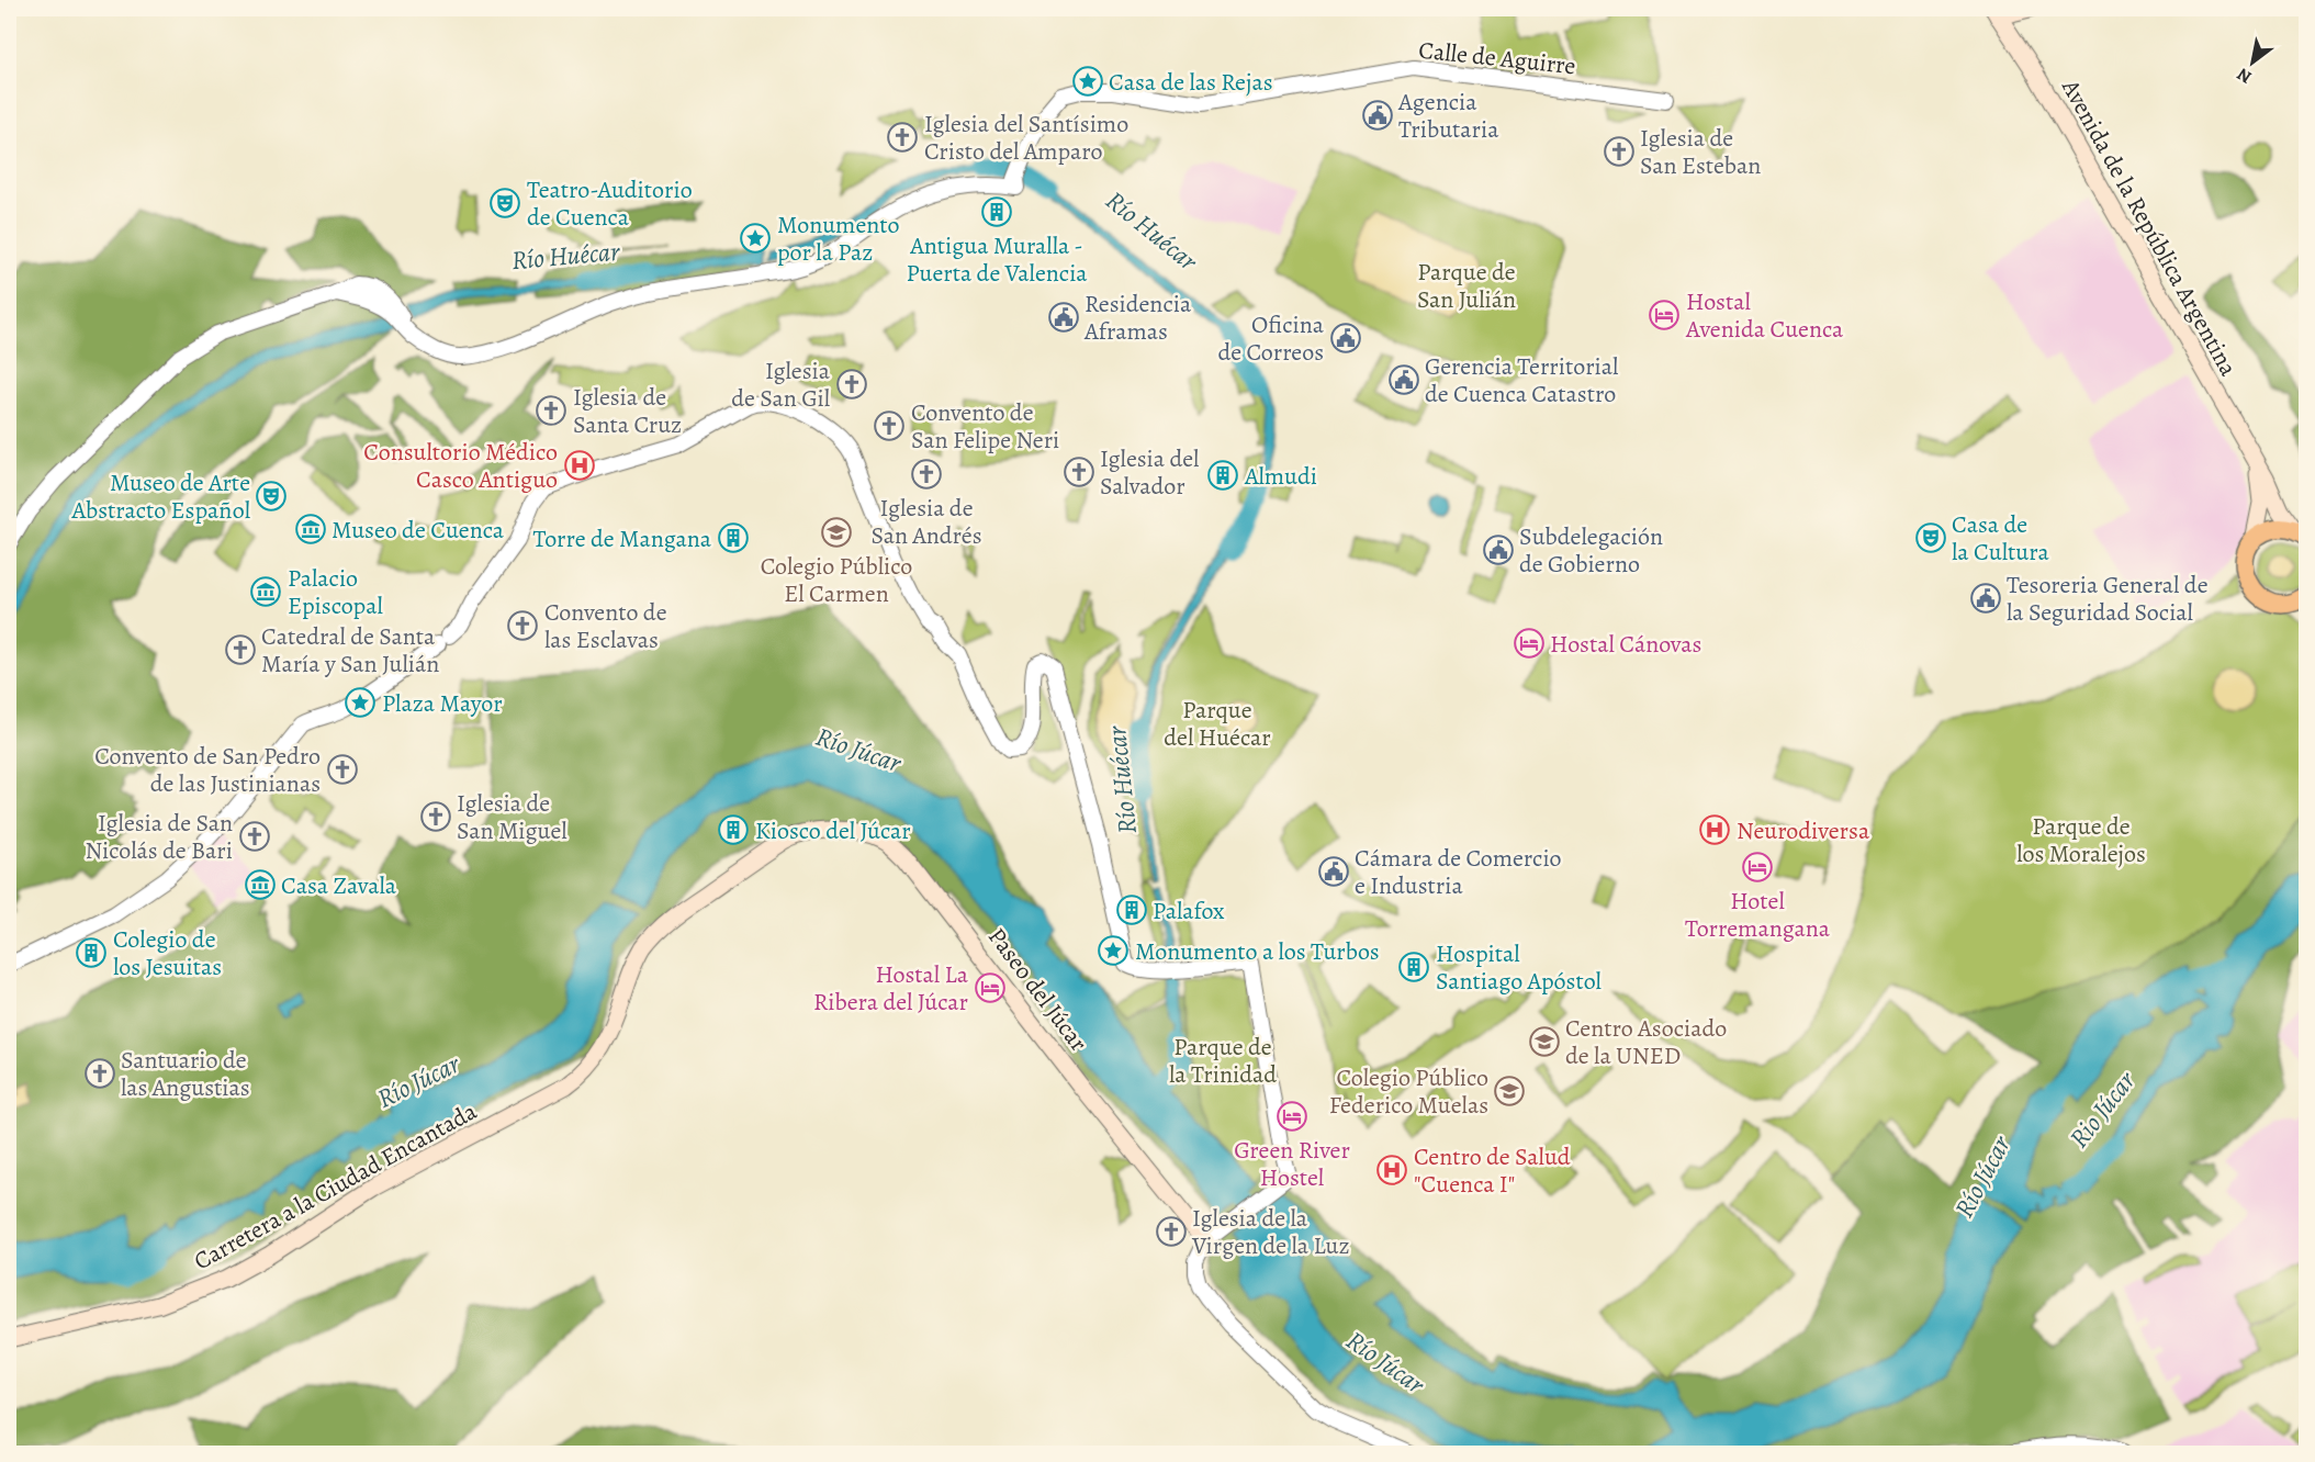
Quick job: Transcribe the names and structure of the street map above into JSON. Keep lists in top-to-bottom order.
{
  "streets": {
    "main road": ["Avenida de la República Argentina", "Paseo del Júcar", "Carretera a la Ciudad Encantada"],
    "street": ["Calle de Aguirre"]
  },
  "crossings": [
    ["Paseo del Júcar", "Carretera a la Ciudad Encantada"]
  ],
  "water": ["Río Huécar", "Río Júcar", "Rio Júcar"],
  "parks": [
    "Parque de San Julián",
    "Parque del Huécar",
    "Parque de los Moralejos",
    "Parque de la Trinidad"
  ],
  "places": {
    "place": [
      "Casa de las Rejas",
      "Monumento por la Paz",
      "Plaza Mayor",
      "Monumento a los Turbos"
    ],
    "public building": [
      "Agencia Tributaria",
      "Residencia Aframas",
      "Oficina de Correos",
      "Gerencia Territorial de Cuenca Catastro",
      "Subdelegación de Gobierno",
      "Tesoreria General de la Seguridad Social",
      "Cámara de Comercio e Industria"
    ],
    "church": [
      "Iglesia del Santísimo Cristo del Amparo",
      "Iglesia de San Esteban",
      "Iglesia de San Gil",
      "Iglesia de Santa Cruz",
      "Convento de San Felipe Neri",
      "Iglesia del Salvador",
      "Iglesia de San Andrés",
      "Convento de las Esclavas",
      "Catedral de Santa María y San Julián",
      "Convento de San Pedro de las Justinianas",
      "Iglesia de San Miguel",
      "Iglesia de San Nicolás de Bari",
      "Santuario de las Angustias",
      "Iglesia de la Virgen de la Luz"
    ],
    "theatre": ["Teatro-Auditorio de Cuenca", "Museo de Arte Abstracto Español", "Casa de la Cultura"],
    "building": [
      "Antigua Muralla - Puerta de Valencia",
      "Almudi",
      "Torre de Mangana",
      "Kiosco del Júcar",
      "Palafox",
      "Colegio de los Jesuitas",
      "Hospital Santiago Apóstol"
    ],
    "hotel": [
      "Hostal Avenida Cuenca",
      "Hostal Cánovas",
      "Hotel Torremangana",
      "Hostal La Ribera del Júcar",
      "Green River Hostel"
    ],
    "hospital": ["Consultorio Médico Casco Antiguo", "Neurodiversa", "Centro de Salud \"Cuenca I\""],
    "museum": ["Museo de Cuenca", "Palacio Episcopal", "Casa Zavala"],
    "school or university": ["Colegio Público El Carmen", "Centro Asociado de la UNED", "Colegio Público Federico Muelas"]
  },
  "north": "bottom left"
}
